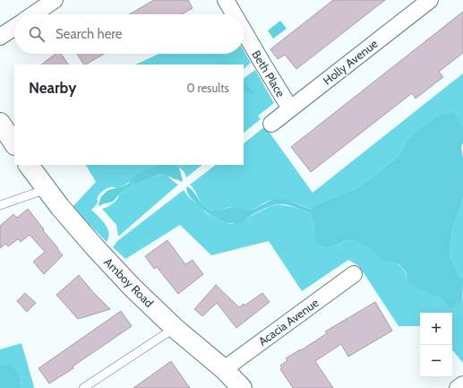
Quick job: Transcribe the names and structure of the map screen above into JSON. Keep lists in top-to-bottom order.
{
  "streets": {
    "main road": ["Amboy Road"],
    "street": ["Holly Avenue", "Beth Place", "Acacia Avenue"]
  },
  "crossings": [
    ["Holly Avenue", "Beth Place"],
    ["Amboy Road", "Acacia Avenue"]
  ],
  "page": {
    "search": "Search here",
    "heading": ["Nearby", "0 results"],
    "map_buttons": ["+", "−"]
  }
}
